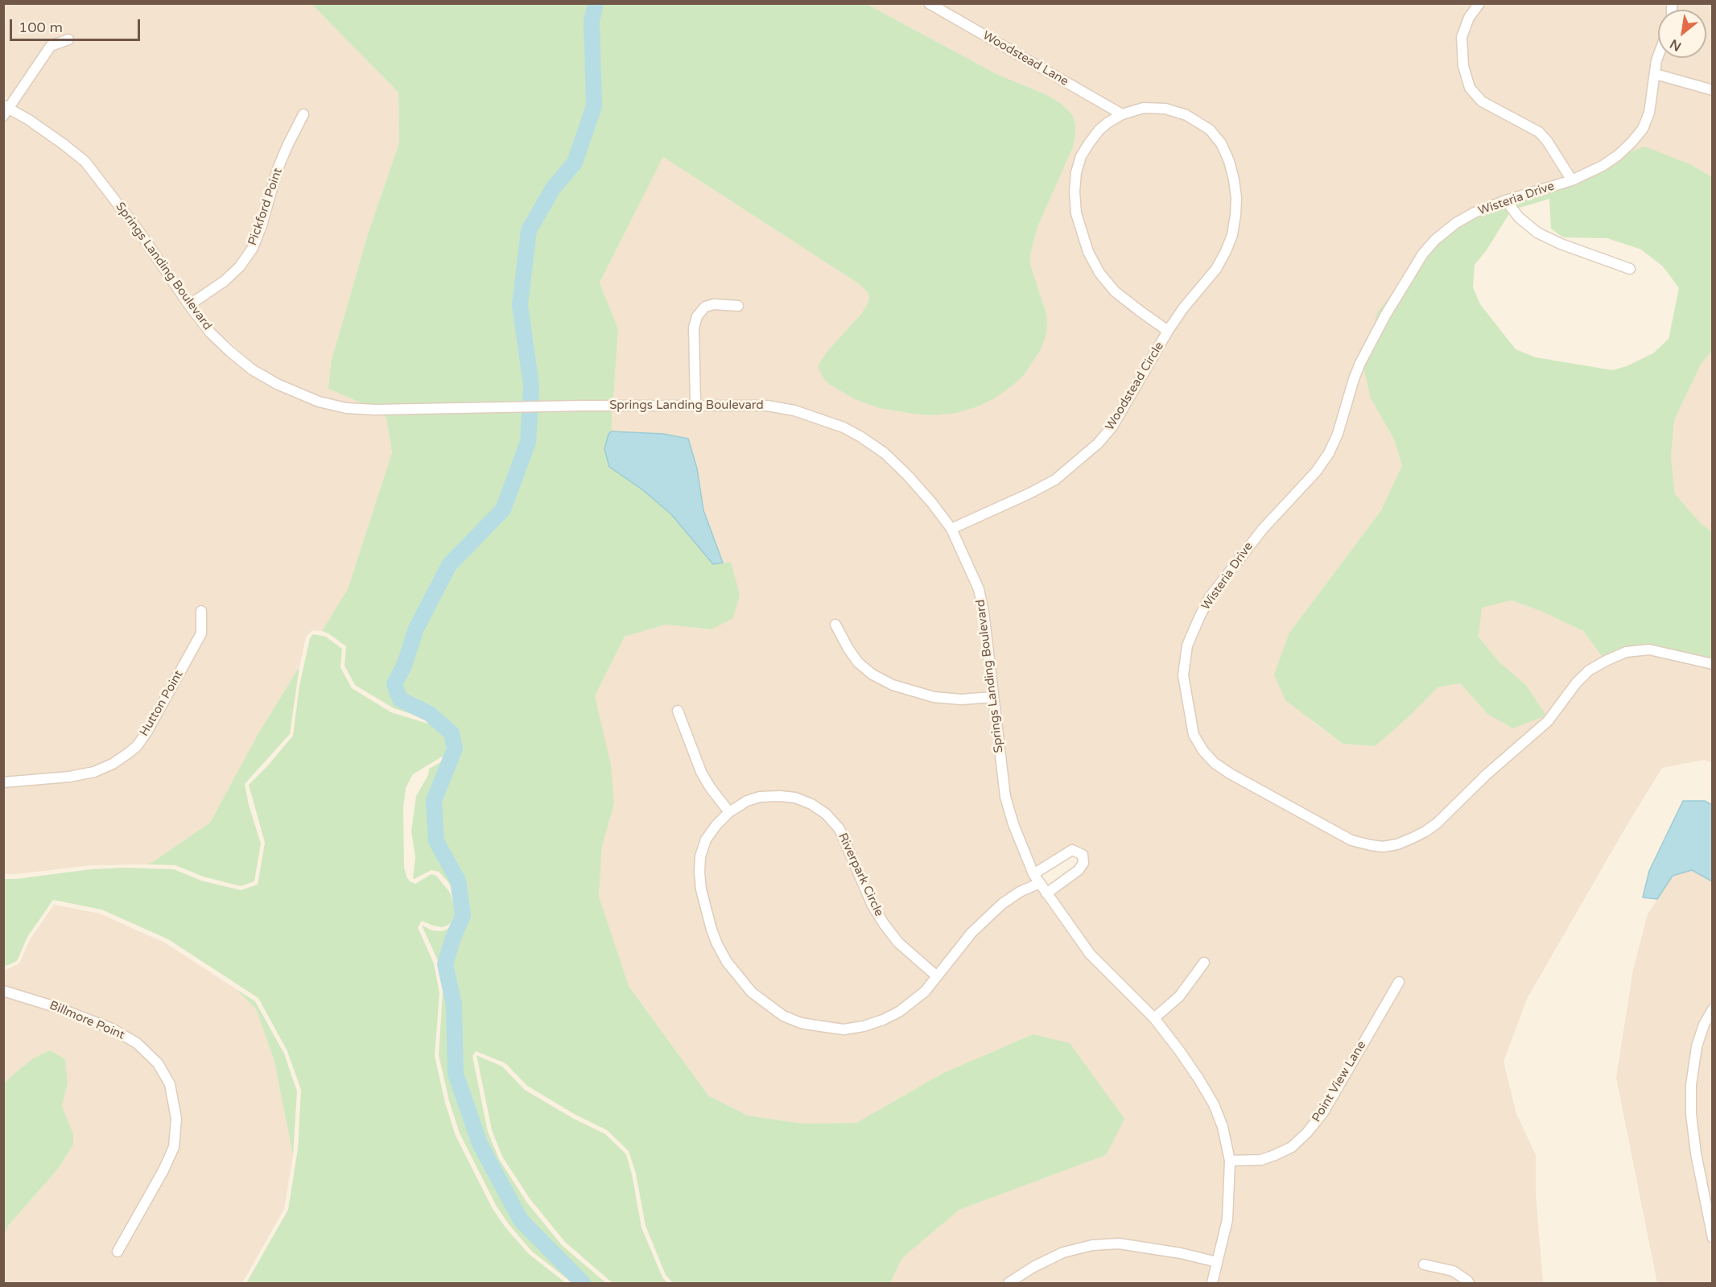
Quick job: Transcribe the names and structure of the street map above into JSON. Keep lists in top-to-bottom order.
{
  "streets": {
    "street": [
      "Woodstead Lane",
      "Wisteria Drive",
      "Pickford Point",
      "Springs Landing Boulevard",
      "Woodstead Circle",
      "Hutton Point",
      "Riverpark Circle",
      "Billmore Point",
      "Point View Lane"
    ]
  },
  "crossings": [
    ["Woodstead Lane", "Woodstead Circle"],
    ["Pickford Point", "Springs Landing Boulevard"],
    ["Springs Landing Boulevard", "Woodstead Circle"],
    ["Springs Landing Boulevard", "Riverpark Circle"],
    ["Springs Landing Boulevard", "Point View Lane"]
  ],
  "scale_bar": "100 m",
  "north": "bottom left"
}
